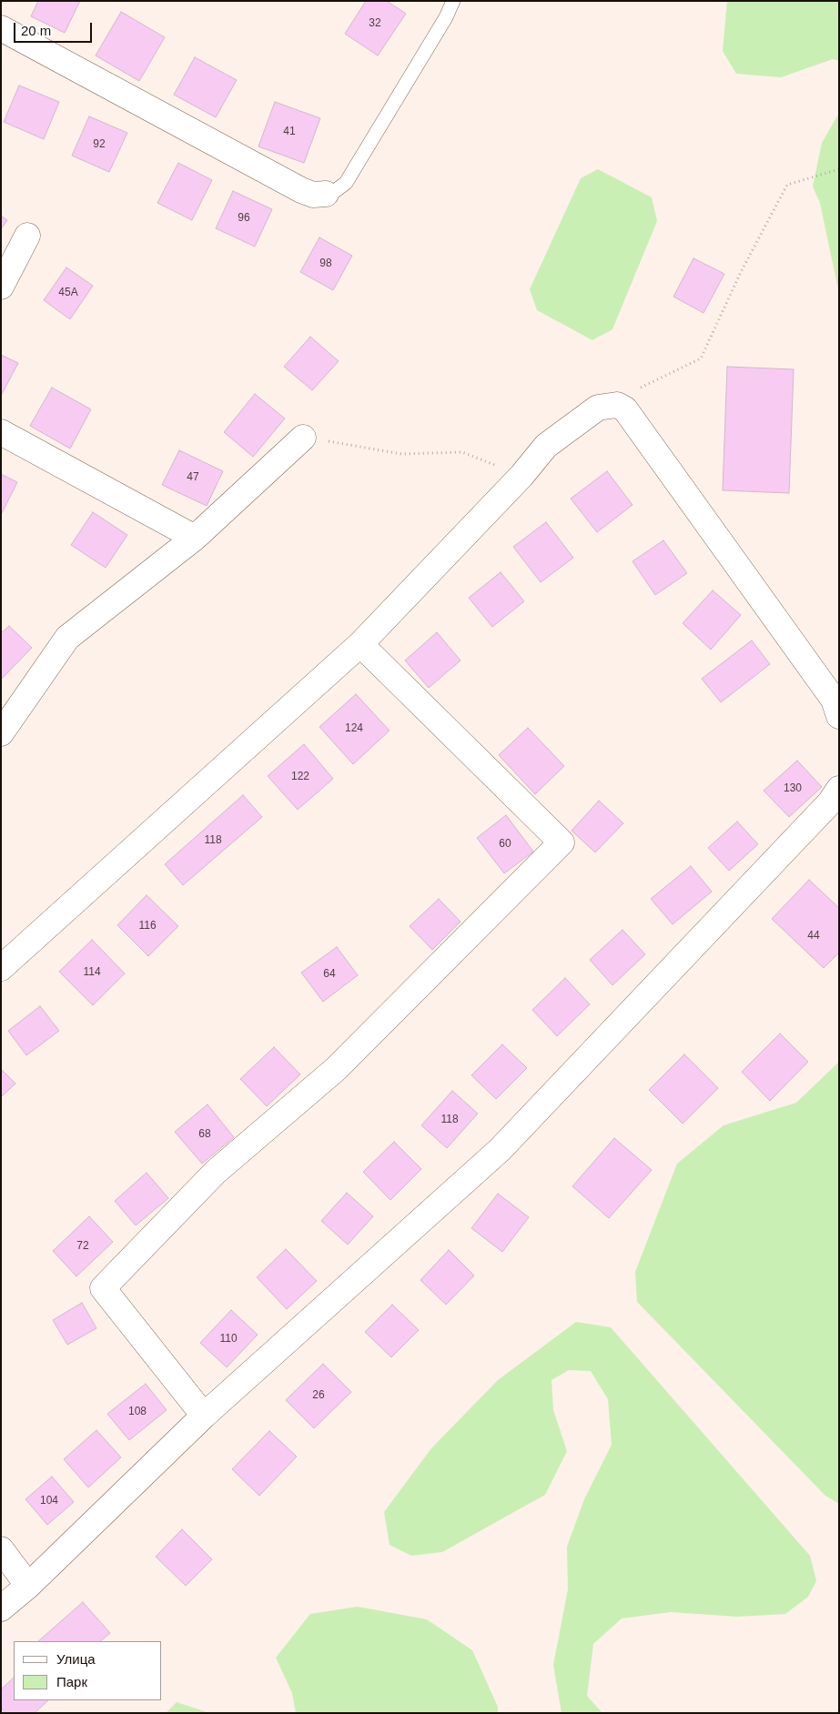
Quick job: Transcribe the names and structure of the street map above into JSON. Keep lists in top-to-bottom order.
{
  "house_numbers": [
    "32",
    "41",
    "92",
    "96",
    "98",
    "45А",
    "47",
    "124",
    "122",
    "130",
    "118",
    "60",
    "116",
    "44",
    "114",
    "64",
    "118",
    "68",
    "72",
    "110",
    "26",
    "108",
    "104"
  ],
  "legend": ["Улица", "Парк"],
  "scale_bar": "20 m"
}
